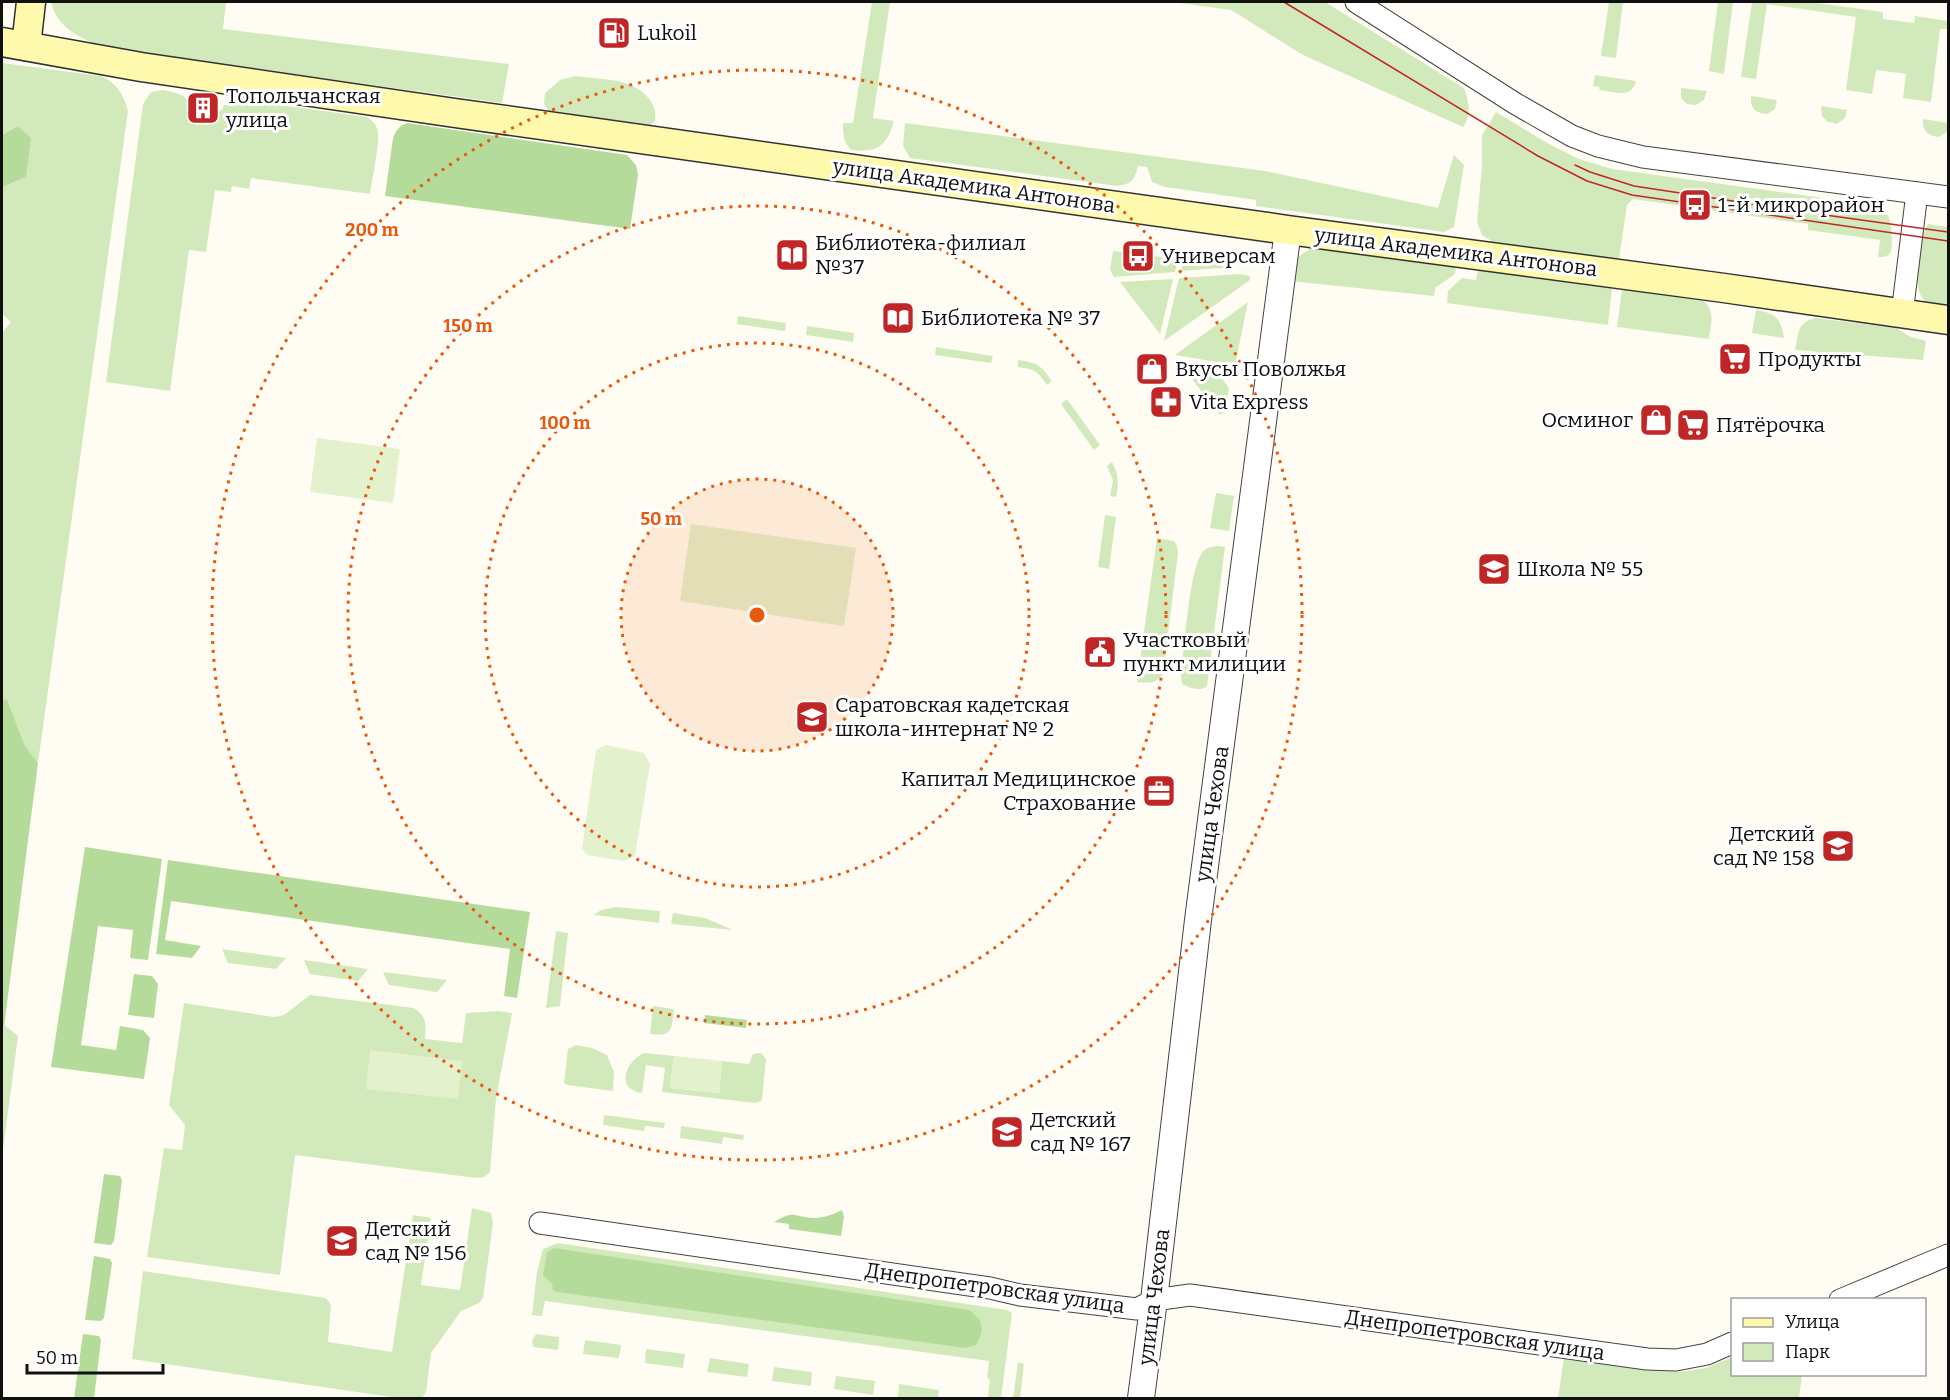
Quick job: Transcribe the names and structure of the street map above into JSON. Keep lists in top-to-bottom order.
{
  "streets": {
    "main road": ["улица Академика Антонова"],
    "street": ["улица Чехова", "Днепропетровская улица"]
  },
  "crossings": [
    ["улица Академика Антонова", "улица Чехова"],
    ["улица Чехова", "Днепропетровская улица"]
  ],
  "places": {
    "fuel station": ["Lukoil"],
    "building": ["Топольчанская улица"],
    "bus stop": ["1-й микрорайон", "Универсам"],
    "library": ["Библиотека-филиал №37", "Библиотека № 37"],
    "supermarket": ["Продукты", "Пятёрочка"],
    "shop": ["Вкусы Поволжья", "Осминог"],
    "pharmacy": ["Vita Express"],
    "school or university": [
      "Школа № 55",
      "Саратовская кадетская школа-интернат № 2",
      "Детский сад № 158",
      "Детский сад № 167",
      "Детский сад № 156"
    ],
    "public building": ["Участковый пункт милиции"],
    "office": ["Капитал Медицинское Страхование"]
  },
  "legend": ["Улица", "Парк"],
  "scale_bar": "50 m",
  "rings": [
    "200 m",
    "150 m",
    "100 m",
    "50 m"
  ]
}
